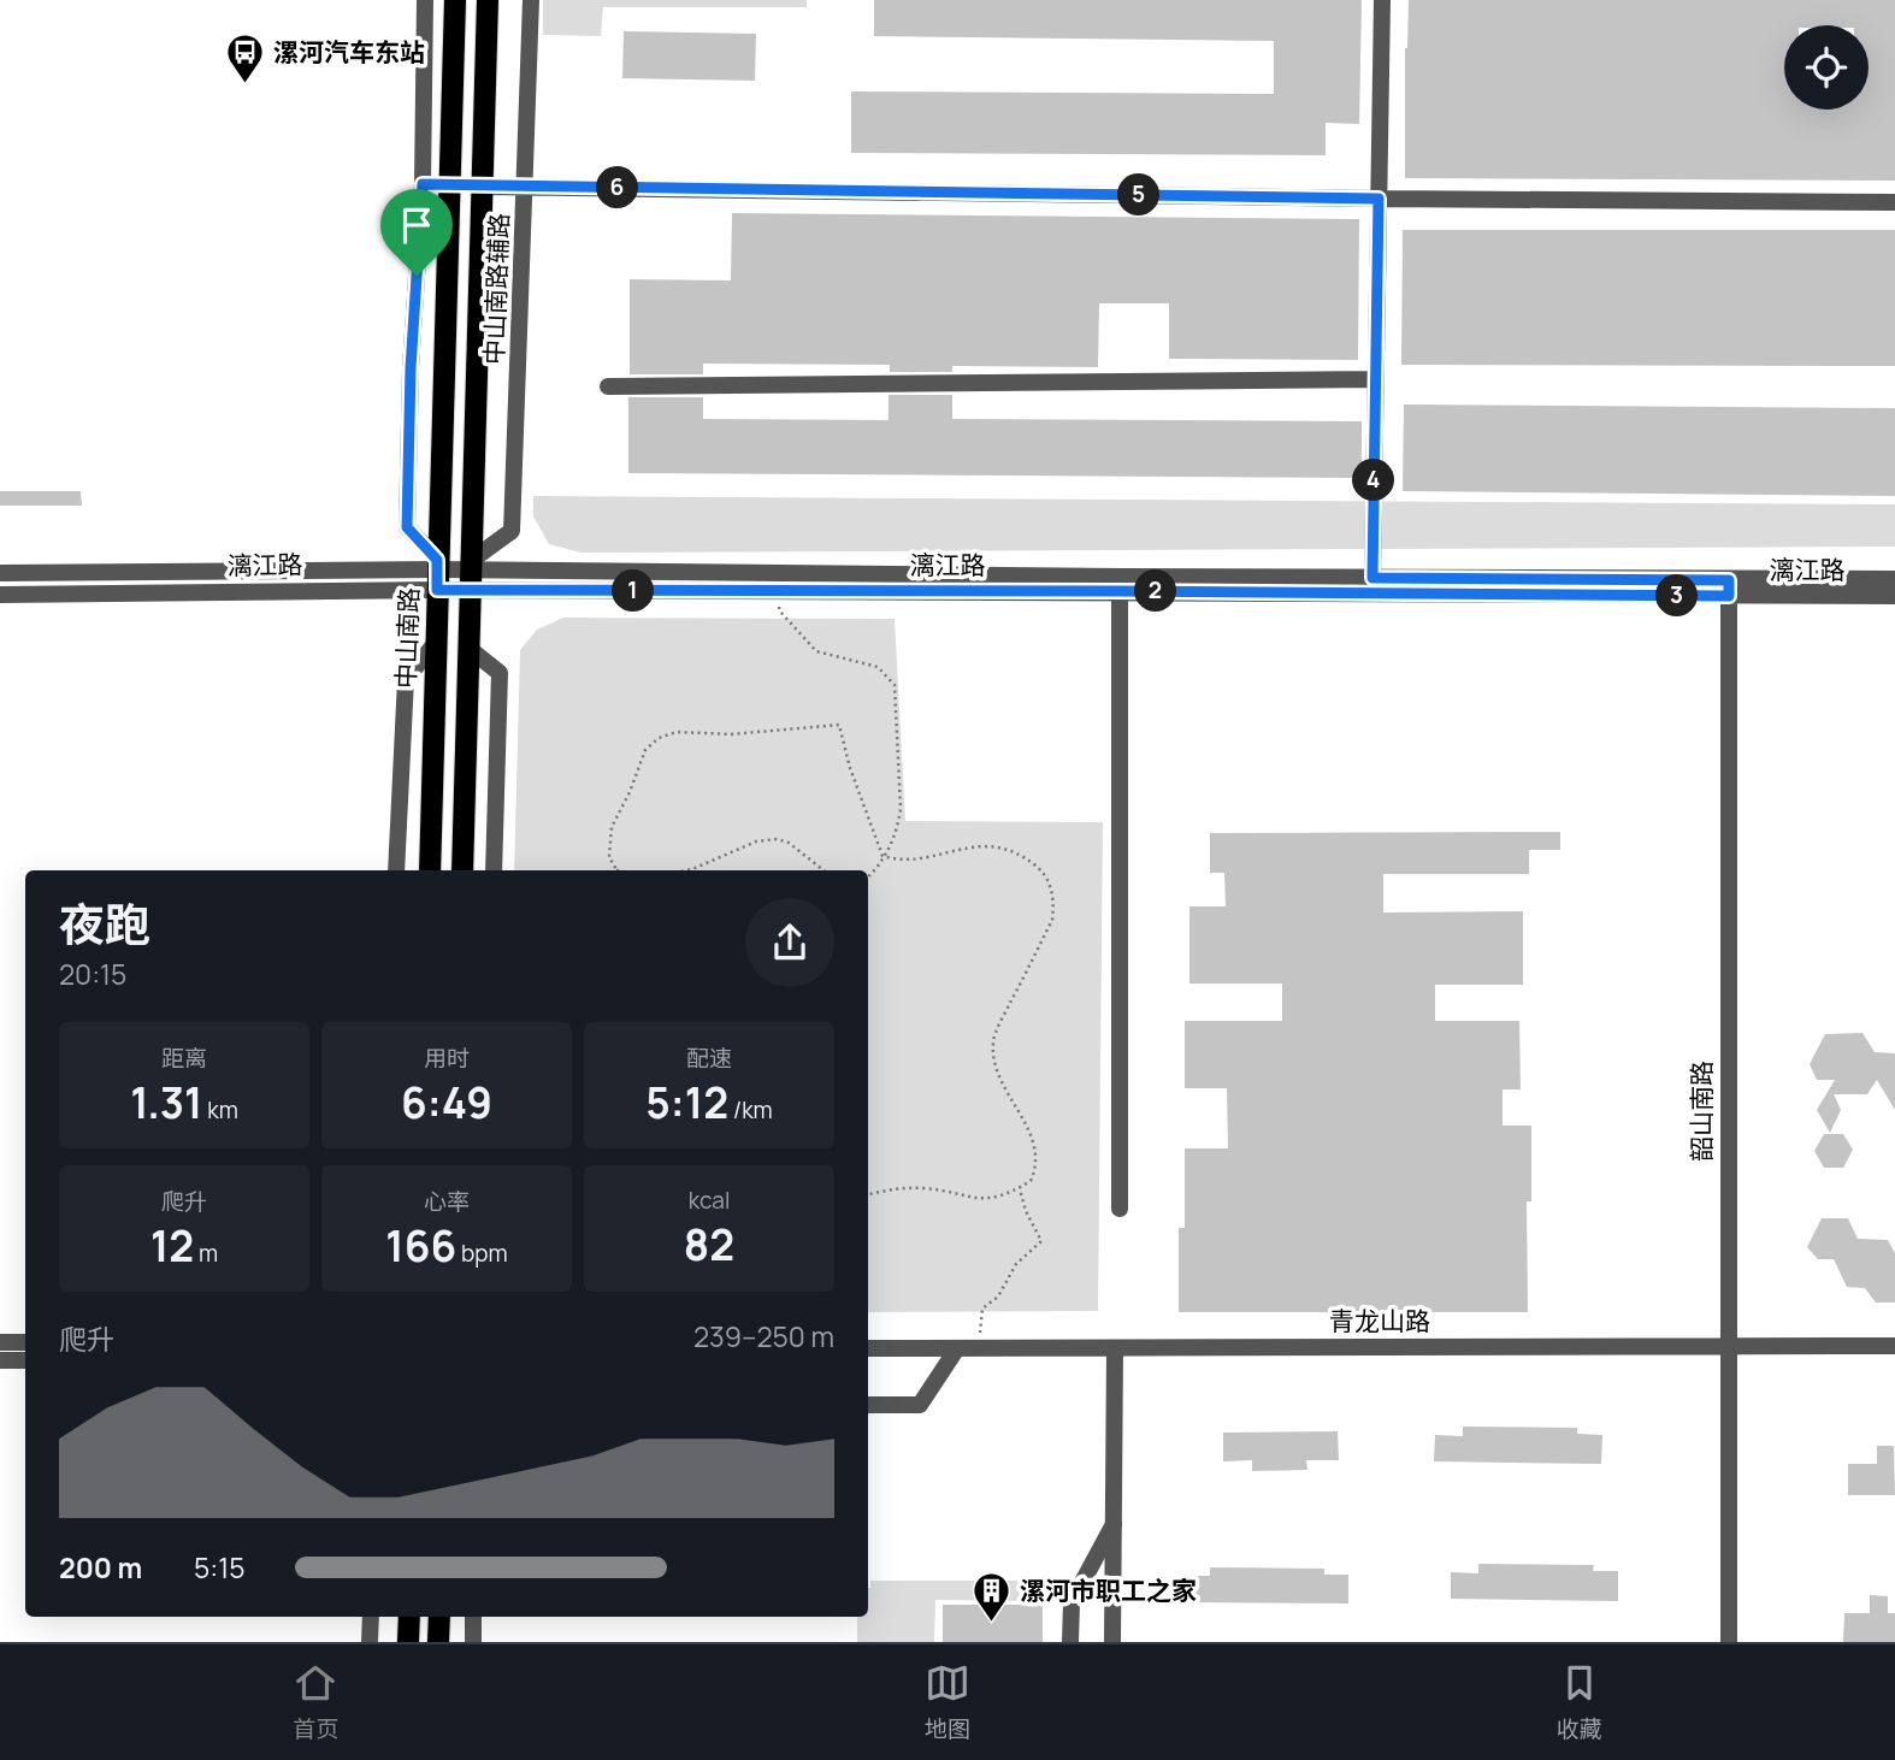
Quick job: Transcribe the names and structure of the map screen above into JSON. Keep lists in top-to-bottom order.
{
  "streets": {
    "main road": ["中山南路"],
    "street": [
      "中山南路辅路",
      "漓江路",
      "韶山南路",
      "青龙山路"
    ]
  },
  "crossings": [
    ["中山南路辅路", "漓江路"],
    ["漓江路", "中山南路"],
    ["漓江路", "韶山南路"],
    ["韶山南路", "青龙山路"]
  ],
  "places": {
    "bus stop": ["漯河汽车东站"],
    "building": ["漯河市职工之家"]
  },
  "page": {
    "pins": [
      "6",
      "5",
      "4",
      "1",
      "2",
      "3"
    ],
    "heading": ["夜跑", "20:15"],
    "stats": [
      ["距离", "1.31 km"],
      ["用时", "6:49"],
      ["配速", "5:12 /km"],
      ["爬升", "12 m"],
      ["心率", "166 bpm"],
      ["kcal", "82"]
    ],
    "chart": ["爬升", "239–250 m"],
    "list": [
      {
        "name": "200 m",
        "note": "5:15"
      }
    ],
    "tabs": ["首页", "地图", "收藏"]
  }
}
